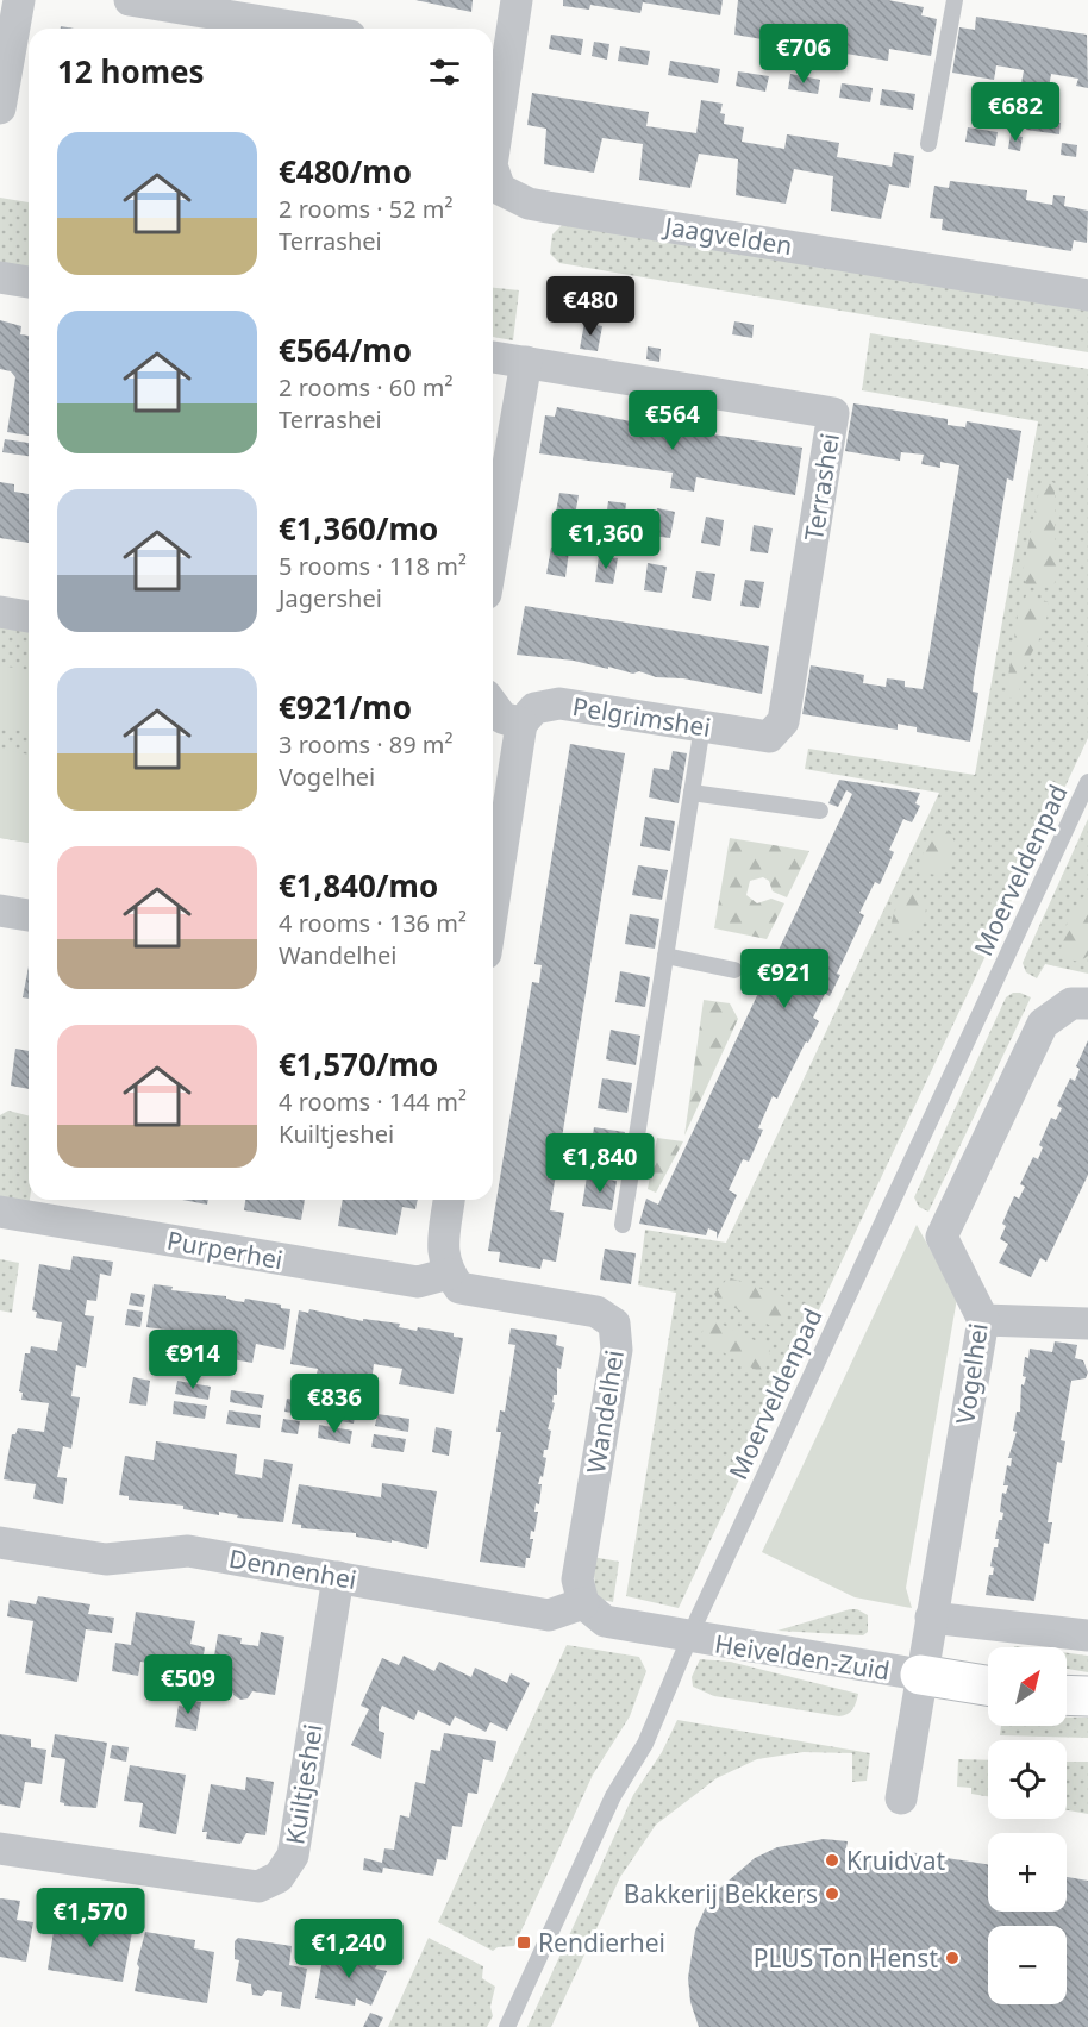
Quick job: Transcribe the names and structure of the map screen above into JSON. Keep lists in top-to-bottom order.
{
  "streets": {
    "street": [
      "Jaagvelden",
      "Terrashei",
      "Pelgrimshei",
      "Purperhei",
      "Vogelhei",
      "Wandelhei",
      "Dennenhei",
      "Heivelden-Zuid",
      "Kuiltjeshei"
    ],
    "lane": ["Moerveldenpad"]
  },
  "crossings": [
    ["Terrashei", "Pelgrimshei"],
    ["Moerveldenpad", "Heivelden-Zuid"],
    ["Purperhei", "Wandelhei"],
    ["Vogelhei", "Heivelden-Zuid"],
    ["Wandelhei", "Dennenhei"],
    ["Wandelhei", "Heivelden-Zuid"],
    ["Dennenhei", "Heivelden-Zuid"],
    ["Dennenhei", "Kuiltjeshei"]
  ],
  "places": {
    "other": ["Kruidvat", "Bakkerij Bekkers", "PLUS Ton Henst"],
    "transit": ["Rendierhei"]
  },
  "north": "top right",
  "page": {
    "price": [
      "€706",
      "€682",
      "€480",
      "€564",
      "€1,360",
      "€921",
      "€1,840",
      "€914",
      "€836",
      "€509",
      "€1,570",
      "€1,240"
    ],
    "heading": "12 homes",
    "list": [
      {
        "name": "€480/mo",
        "note": "2 rooms · 52 m² · Terrashei"
      },
      {
        "name": "€564/mo",
        "note": "2 rooms · 60 m² · Terrashei"
      },
      {
        "name": "€1,360/mo",
        "note": "5 rooms · 118 m² · Jagershei"
      },
      {
        "name": "€921/mo",
        "note": "3 rooms · 89 m² · Vogelhei"
      },
      {
        "name": "€1,840/mo",
        "note": "4 rooms · 136 m² · Wandelhei"
      },
      {
        "name": "€1,570/mo",
        "note": "4 rooms · 144 m² · Kuiltjeshei"
      }
    ],
    "map_buttons": ["+", "−"]
  }
}
